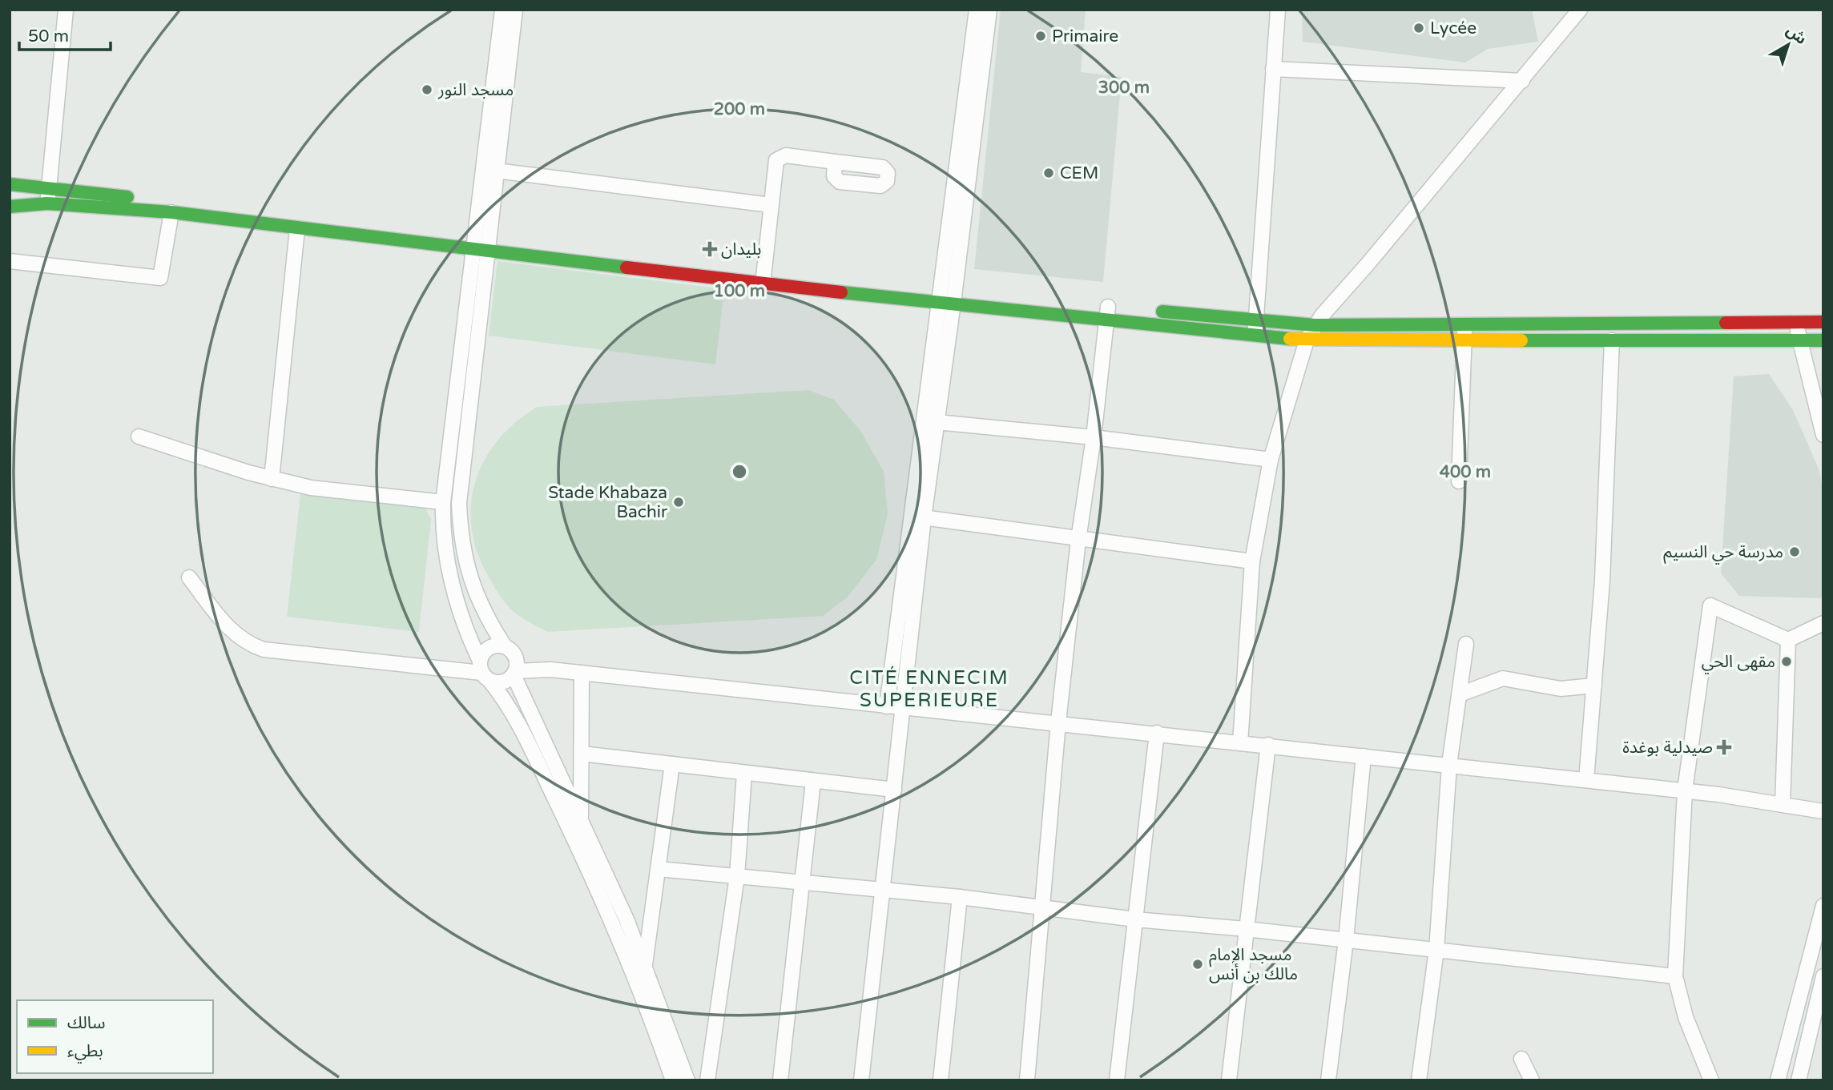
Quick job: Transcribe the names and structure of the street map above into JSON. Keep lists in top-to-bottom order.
{
  "districts": ["CITÉ ENNECIM SUPERIEURE"],
  "places": {
    "other": [
      "Lycée",
      "Primaire",
      "مسجد النور",
      "CEM",
      "Stade Khabaza Bachir",
      "مدرسة حي النسيم",
      "مقهى الحي",
      "مسجد الإمام مالك بن أنس"
    ],
    "health": ["بليدان", "صيدلية بوغدة"]
  },
  "legend": ["سالك", "بطيء"],
  "scale_bar": "50 m",
  "north": "top right",
  "rings": [
    "300 m",
    "200 m",
    "100 m",
    "400 m"
  ]
}
